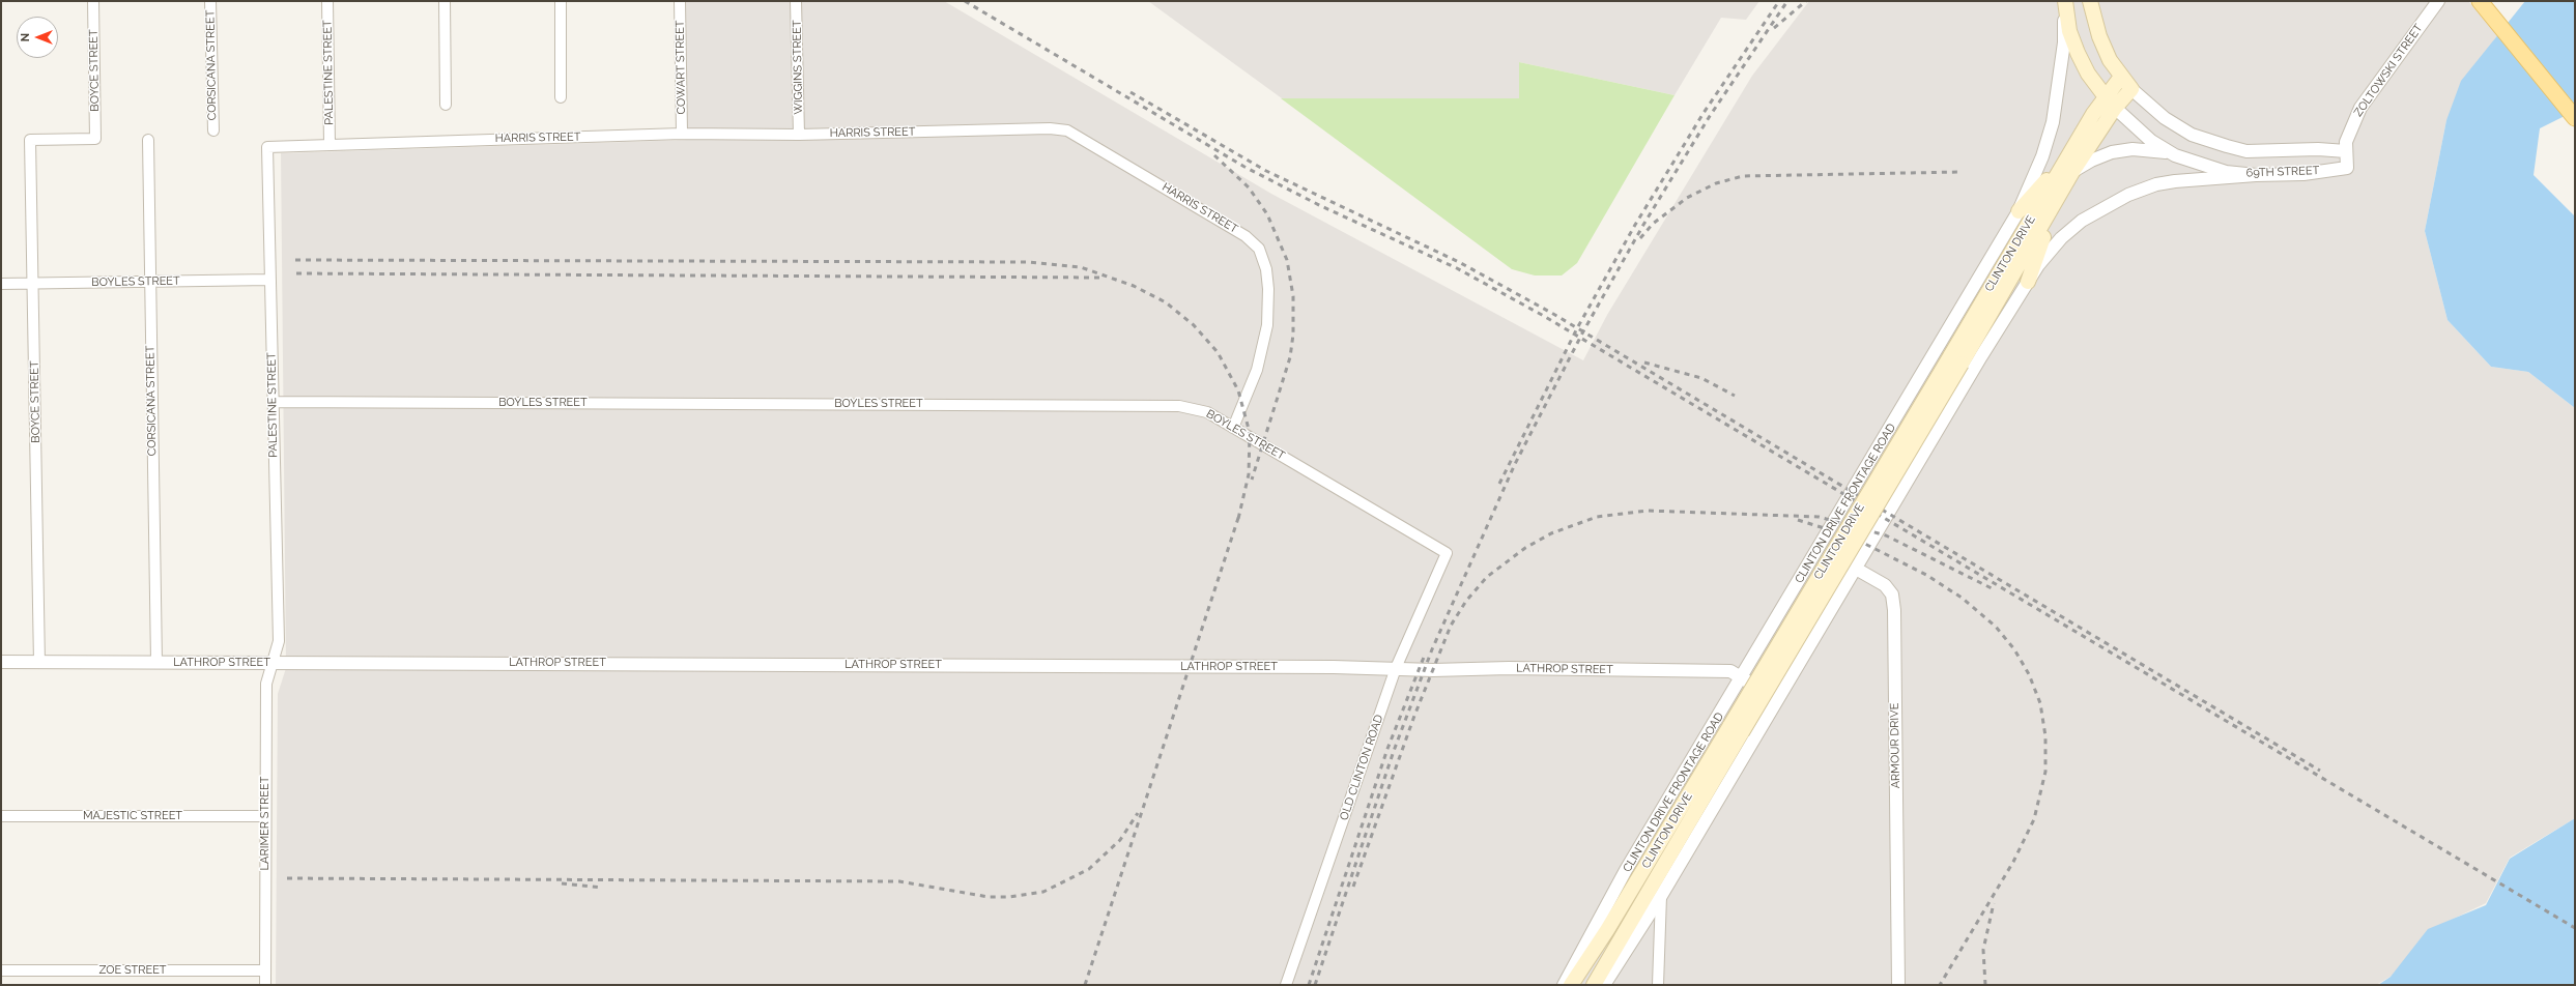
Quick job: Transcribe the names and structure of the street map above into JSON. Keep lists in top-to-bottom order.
{
  "streets": {
    "main road": ["CLINTON DRIVE"],
    "street": [
      "CORSICANA STREET",
      "COWART STREET",
      "WIGGINS STREET",
      "BOYCE STREET",
      "ZOLTOWSKI STREET",
      "PALESTINE STREET",
      "HARRIS STREET",
      "69TH STREET",
      "BOYLES STREET",
      "CLINTON DRIVE FRONTAGE ROAD",
      "LATHROP STREET",
      "ARMOUR DRIVE",
      "OLD CLINTON ROAD",
      "MAJESTIC STREET",
      "LARIMER STREET",
      "ZOE STREET"
    ]
  },
  "crossings": [
    ["CORSICANA STREET", "BOYLES STREET"],
    ["CORSICANA STREET", "LATHROP STREET"],
    ["COWART STREET", "HARRIS STREET"],
    ["WIGGINS STREET", "HARRIS STREET"],
    ["BOYCE STREET", "BOYLES STREET"],
    ["BOYCE STREET", "LATHROP STREET"],
    ["ZOLTOWSKI STREET", "69TH STREET"],
    ["PALESTINE STREET", "HARRIS STREET"],
    ["PALESTINE STREET", "BOYLES STREET"],
    ["PALESTINE STREET", "LATHROP STREET"],
    ["PALESTINE STREET", "LARIMER STREET"],
    ["HARRIS STREET", "BOYLES STREET"],
    ["69TH STREET", "CLINTON DRIVE"],
    ["BOYLES STREET", "OLD CLINTON ROAD"],
    ["CLINTON DRIVE FRONTAGE ROAD", "LATHROP STREET"],
    ["CLINTON DRIVE FRONTAGE ROAD", "ARMOUR DRIVE"],
    ["LATHROP STREET", "OLD CLINTON ROAD"],
    ["LATHROP STREET", "LARIMER STREET"],
    ["MAJESTIC STREET", "LARIMER STREET"],
    ["LARIMER STREET", "ZOE STREET"]
  ],
  "north": "left"
}
